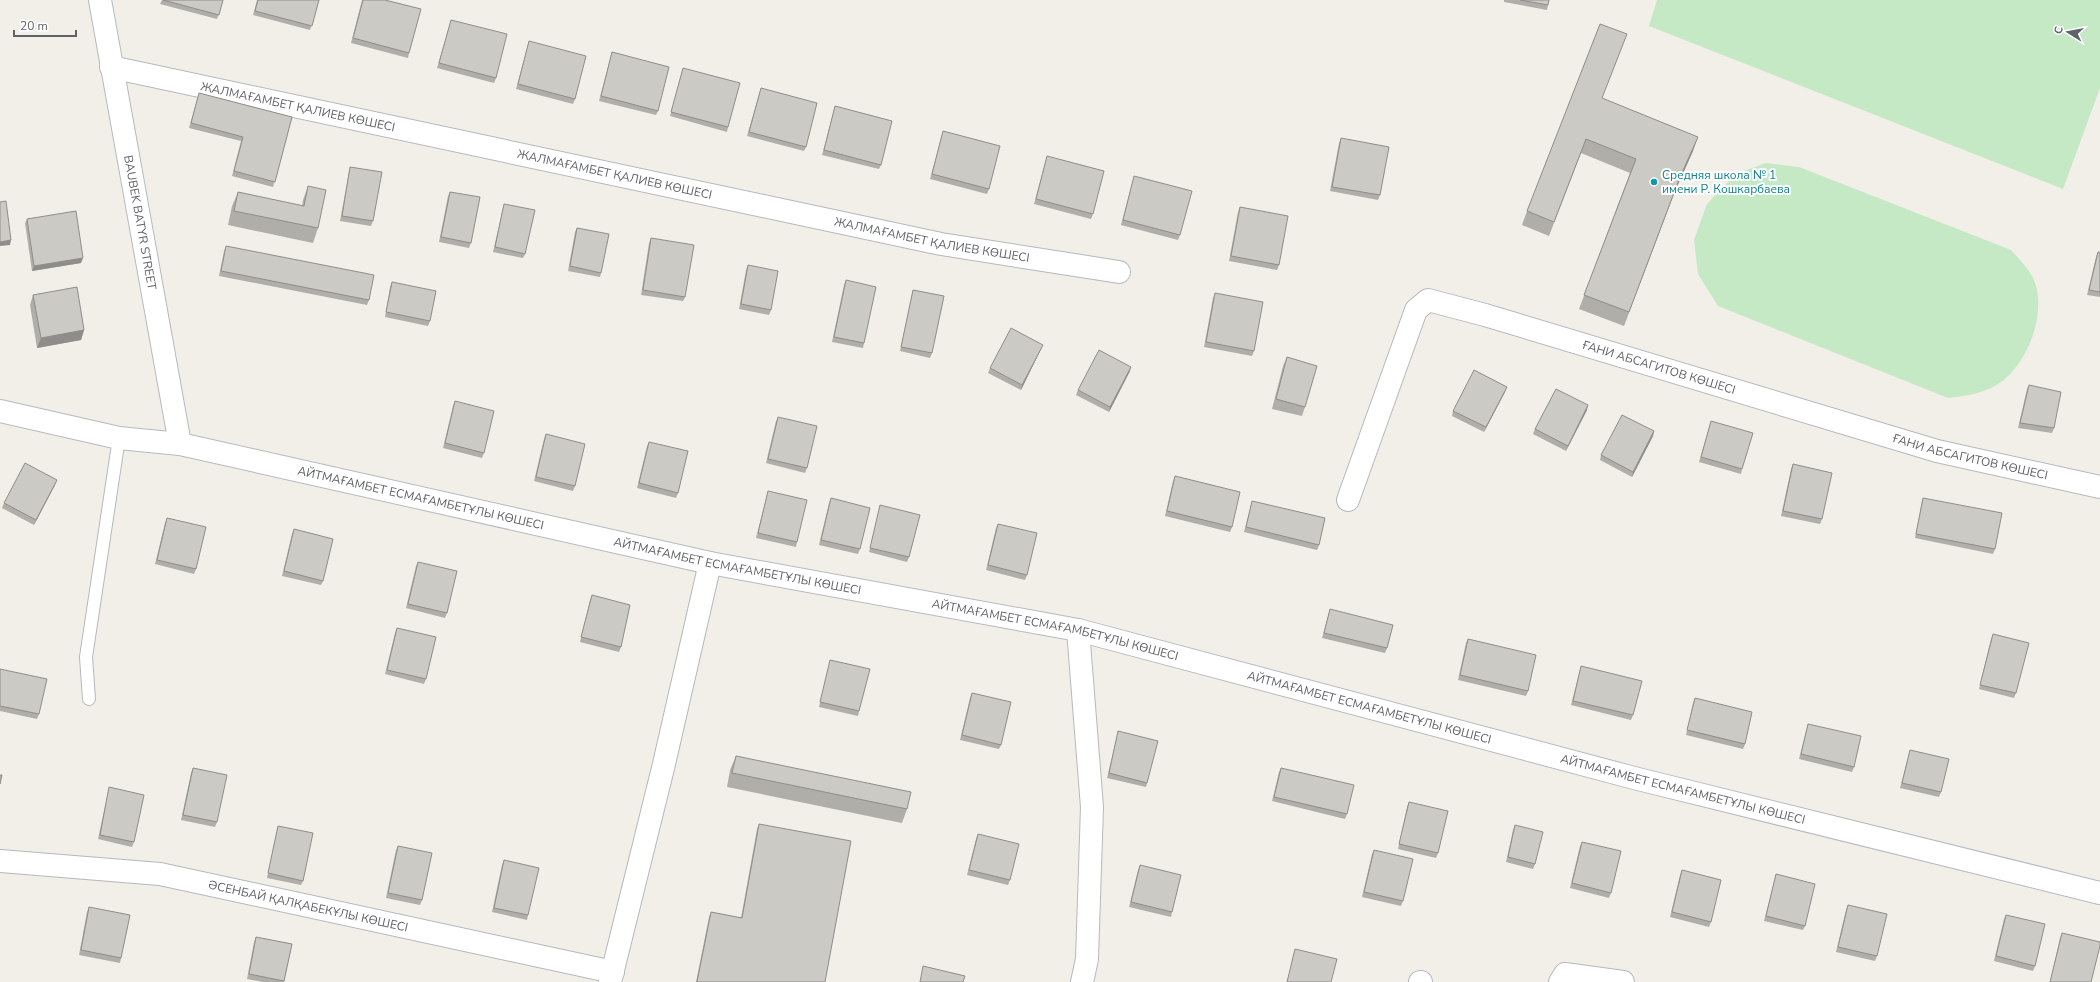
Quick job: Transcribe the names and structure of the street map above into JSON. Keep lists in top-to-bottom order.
{
  "streets": {
    "street": [
      "ЖАЛМАҒАМБЕТ ҚАЛИЕВ КӨШЕСІ",
      "BAUBEK BATYR STREET",
      "ҒАНИ АБСАГИТОВ КӨШЕСІ",
      "АЙТМАҒАМБЕТ ЕСМАҒАМБЕТҰЛЫ КӨШЕСІ",
      "ӘСЕНБАЙ ҚАЛҚАБЕКҰЛЫ КӨШЕСІ"
    ]
  },
  "crossings": [
    ["ЖАЛМАҒАМБЕТ ҚАЛИЕВ КӨШЕСІ", "BAUBEK BATYR STREET"],
    ["BAUBEK BATYR STREET", "АЙТМАҒАМБЕТ ЕСМАҒАМБЕТҰЛЫ КӨШЕСІ"]
  ],
  "places": ["Средняя школа № 1 имени Р. Кошкарбаева"],
  "scale_bar": "20 m",
  "north": "left"
}
